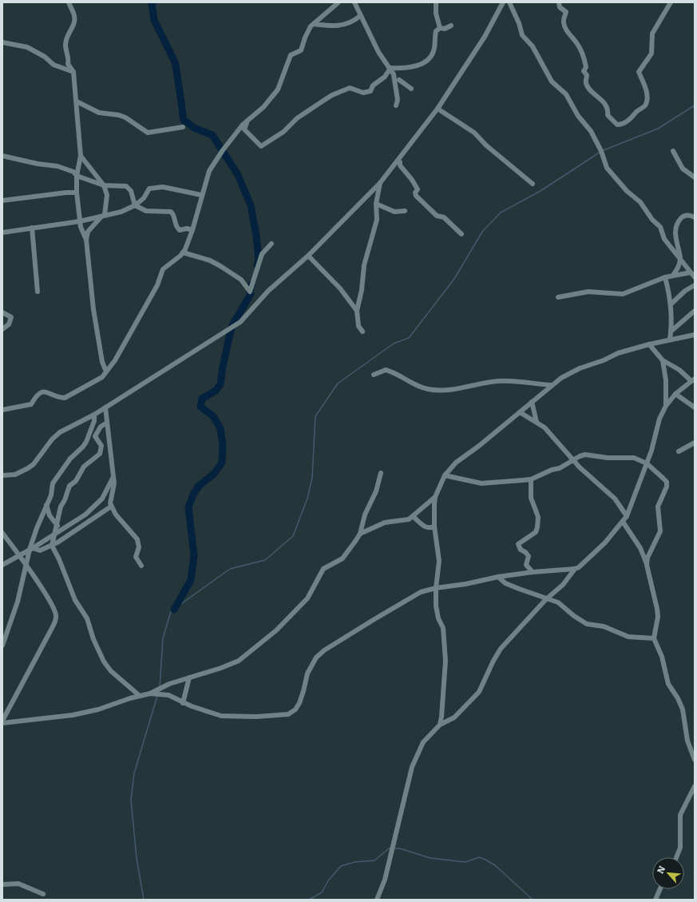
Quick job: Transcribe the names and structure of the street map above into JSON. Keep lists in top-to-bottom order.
{
  "north": "top left"
}
